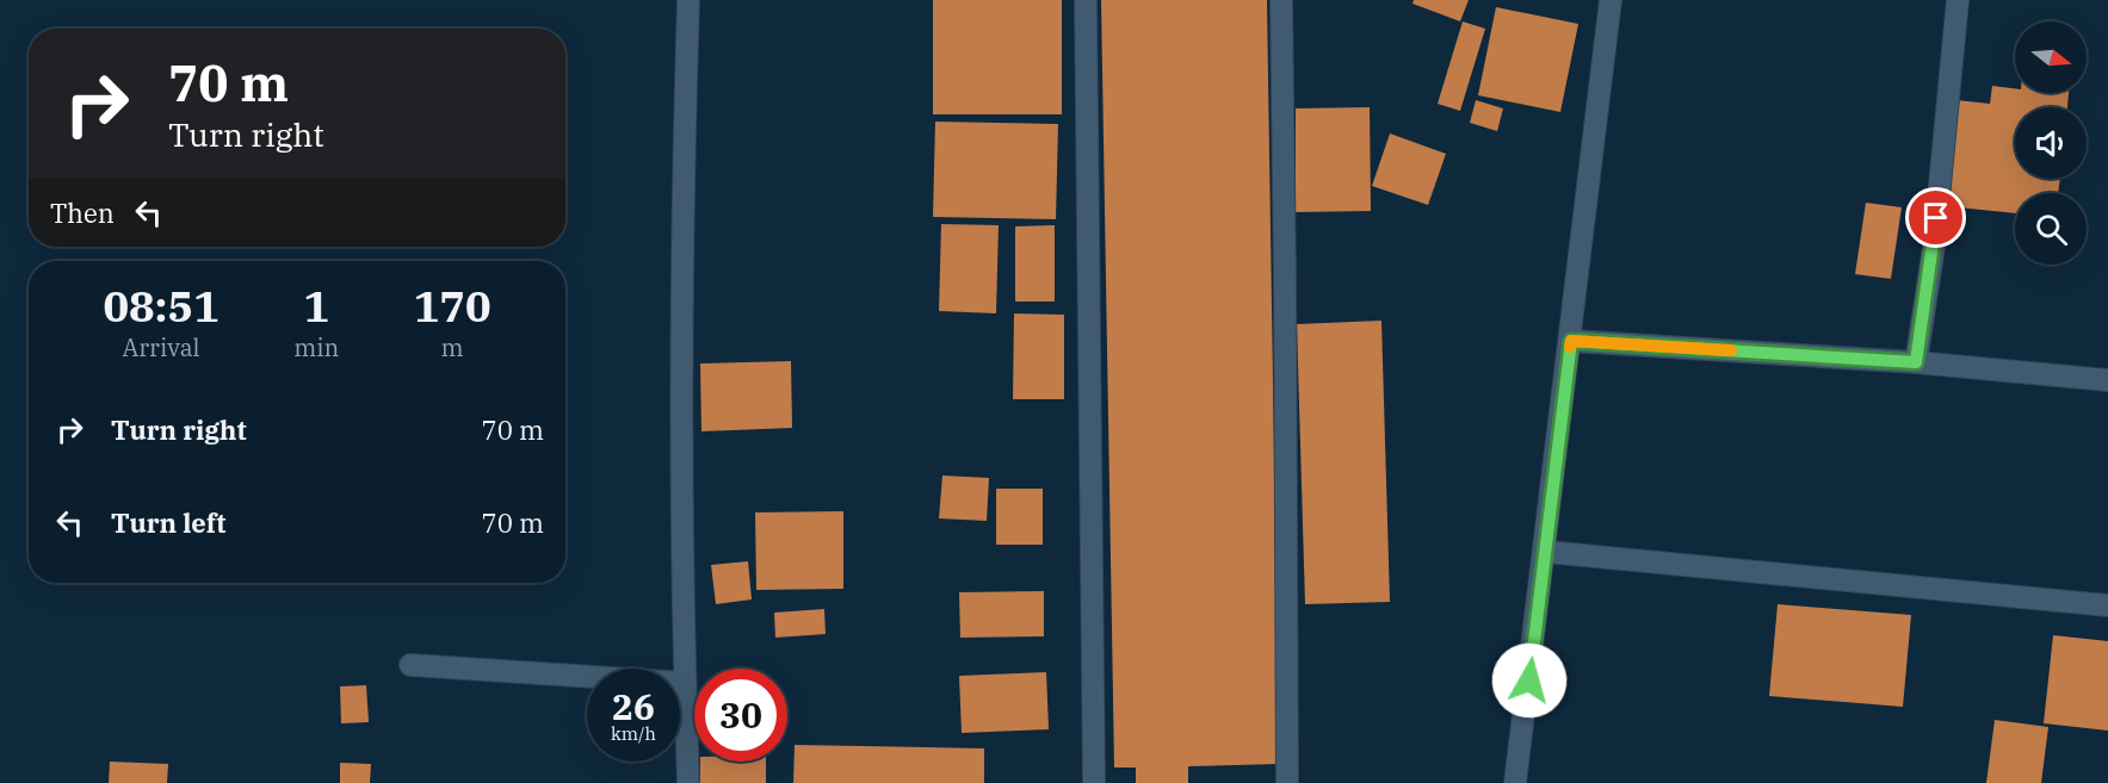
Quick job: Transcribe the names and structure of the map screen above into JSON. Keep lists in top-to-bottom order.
{
  "north": "right",
  "page": {
    "turn": ["70 m", "Turn right"],
    "then": "Then",
    "eta": [
      "08:51",
      "Arrival",
      "1",
      "min",
      "170",
      "m"
    ],
    "list": [
      {
        "name": "Turn right",
        "value": "70 m"
      },
      {
        "name": "Turn left",
        "value": "70 m"
      }
    ],
    "speed": "26 km/h",
    "limit": "30"
  }
}
